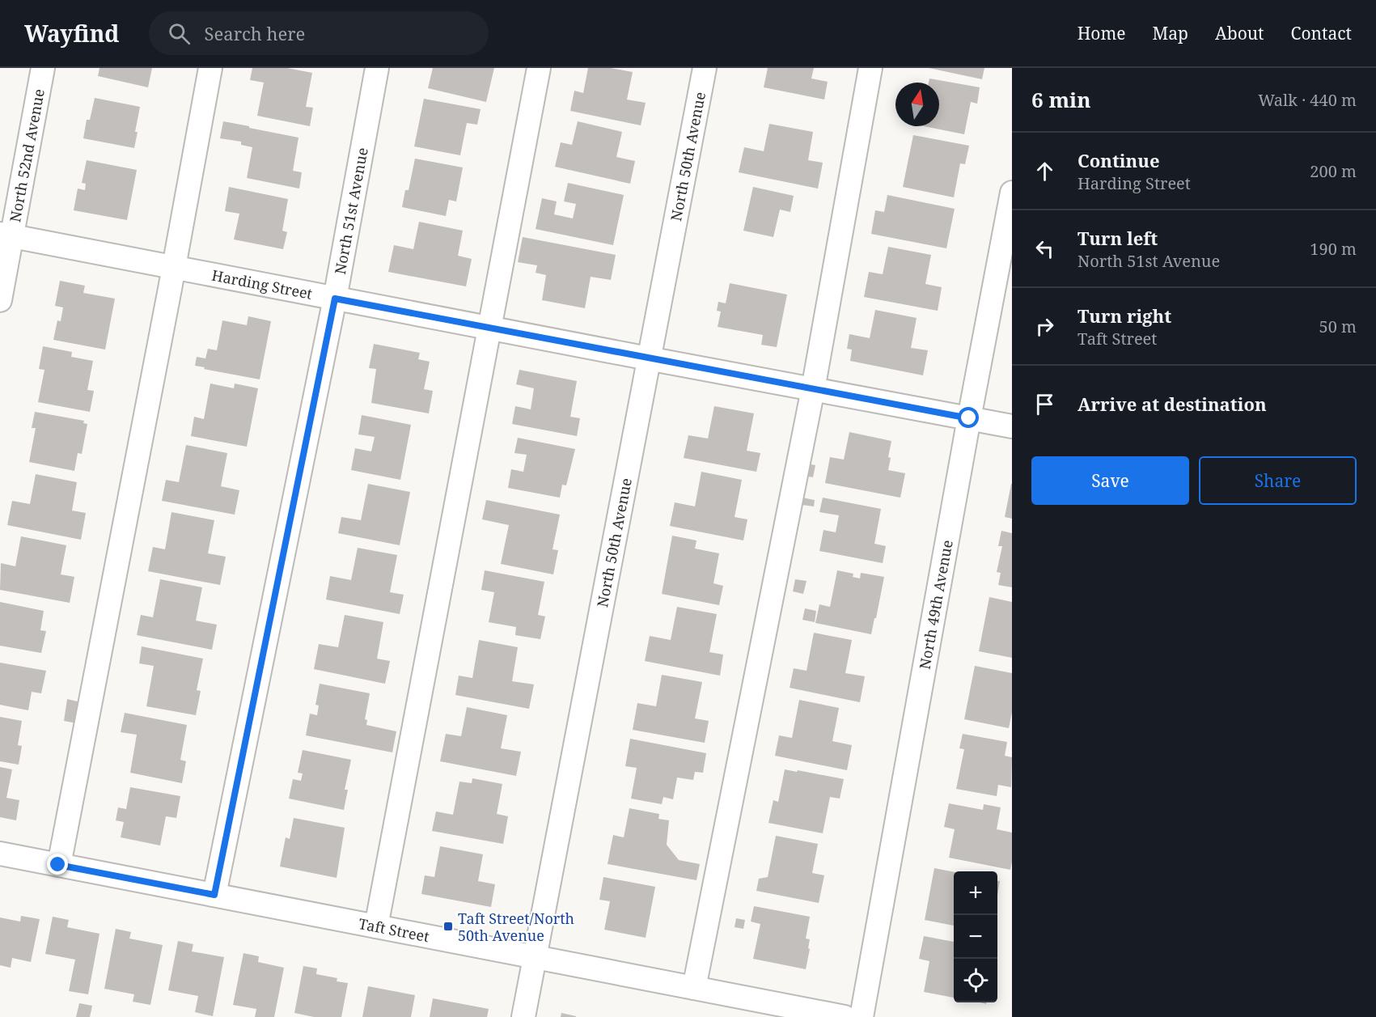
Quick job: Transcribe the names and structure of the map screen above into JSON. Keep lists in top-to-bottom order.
{
  "streets": {
    "street": [
      "North 52nd Avenue",
      "North 50th Avenue",
      "North 51st Avenue",
      "Harding Street",
      "North 49th Avenue",
      "Taft Street"
    ]
  },
  "crossings": [
    ["North 52nd Avenue", "Harding Street"],
    ["North 50th Avenue", "Harding Street"],
    ["North 50th Avenue", "Taft Street"],
    ["North 51st Avenue", "Harding Street"],
    ["North 51st Avenue", "Taft Street"],
    ["Harding Street", "North 49th Avenue"]
  ],
  "places": {
    "transit": ["Taft Street/North 50th Avenue"]
  },
  "north": "top",
  "page": {
    "header": "Wayfind",
    "search": "Search here",
    "nav": [
      "Home",
      "Map",
      "About",
      "Contact"
    ],
    "heading": ["6 min", "Walk · 440 m"],
    "list": [
      ["Continue", "Harding Street", "200 m"],
      ["Turn left", "North 51st Avenue", "190 m"],
      ["Turn right", "Taft Street", "50 m"],
      "Arrive at destination"
    ],
    "buttons": ["Save", "Share"],
    "map_buttons": ["+", "−"]
  }
}
